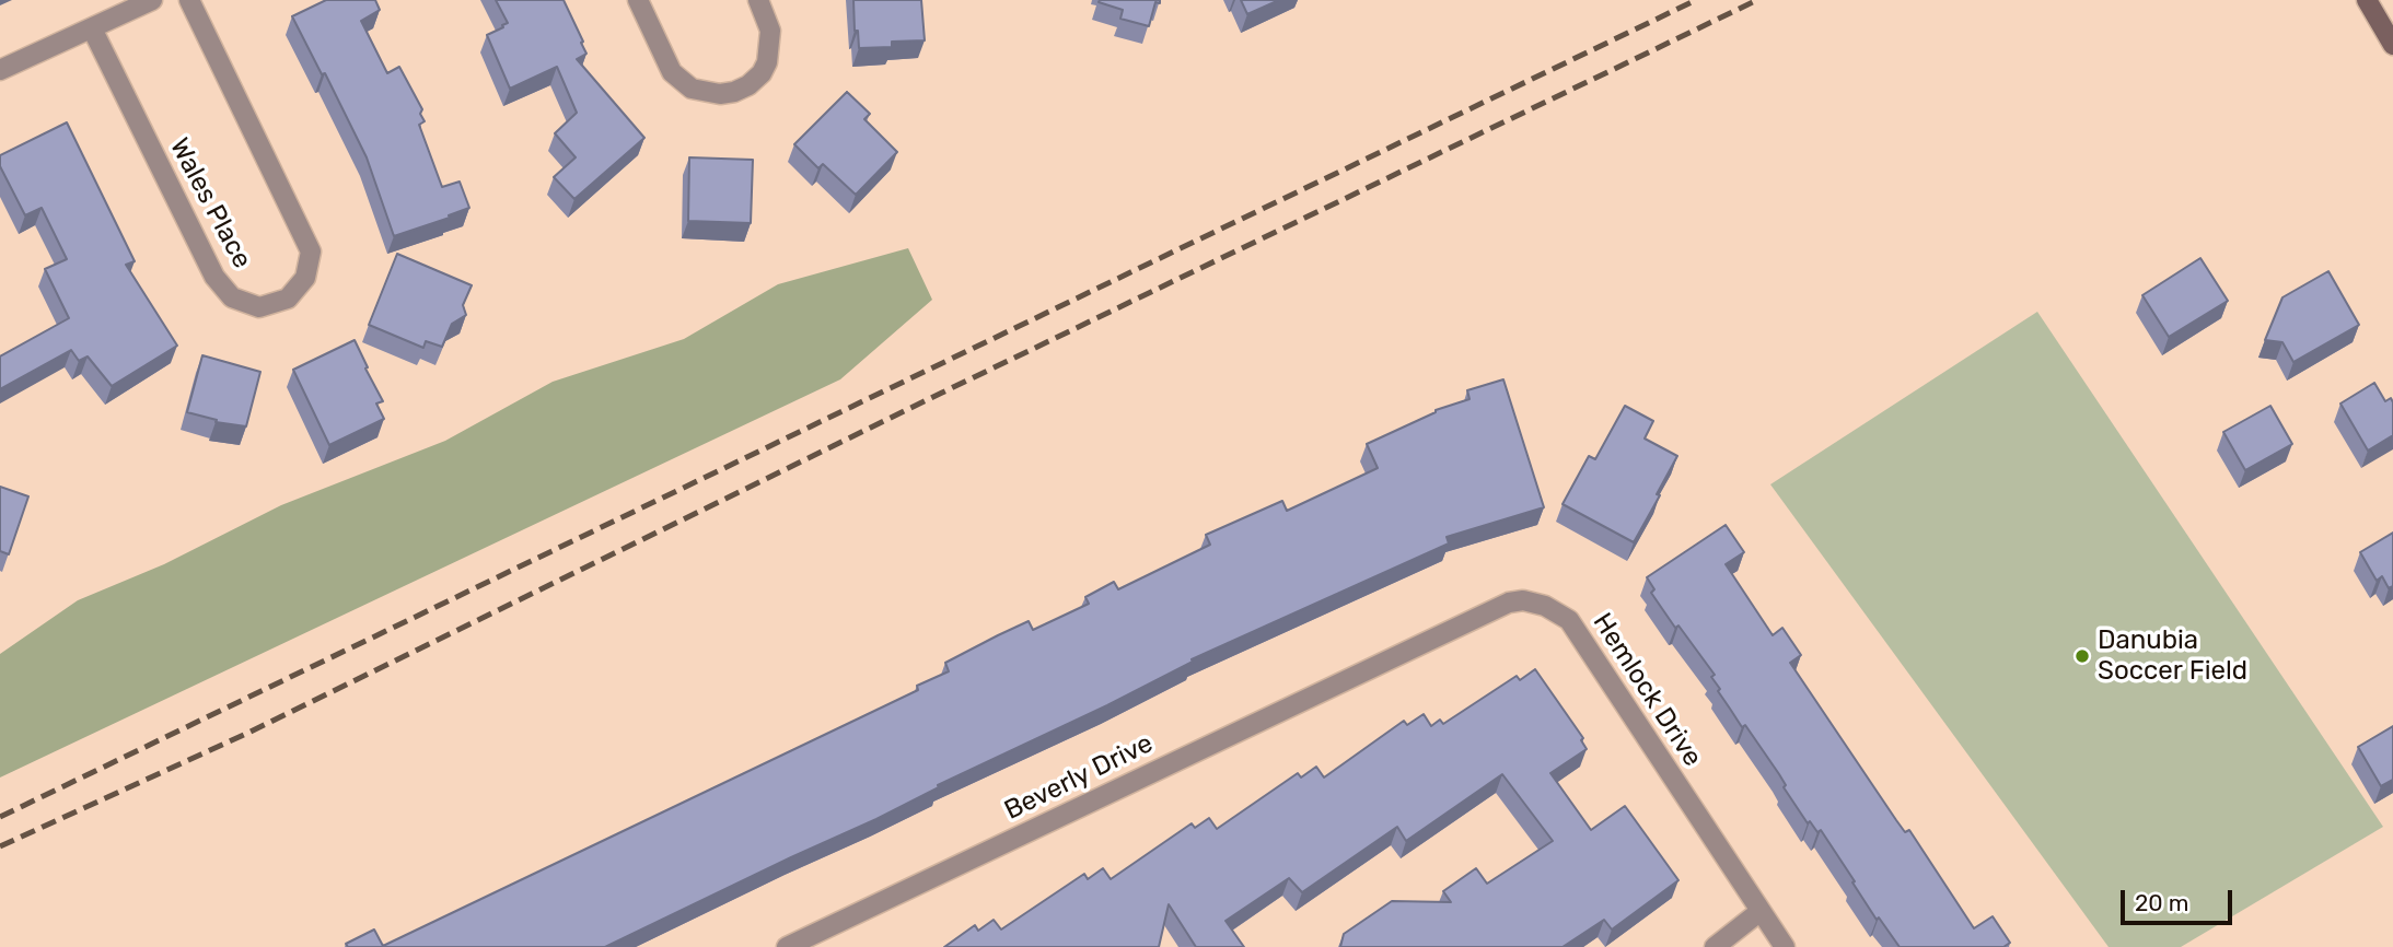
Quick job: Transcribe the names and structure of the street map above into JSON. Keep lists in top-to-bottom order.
{
  "streets": {
    "street": ["Wales Place", "Hemlock Drive", "Beverly Drive"]
  },
  "crossings": [
    ["Hemlock Drive", "Beverly Drive"]
  ],
  "places": ["Danubia Soccer Field"],
  "scale_bar": "20 m"
}
